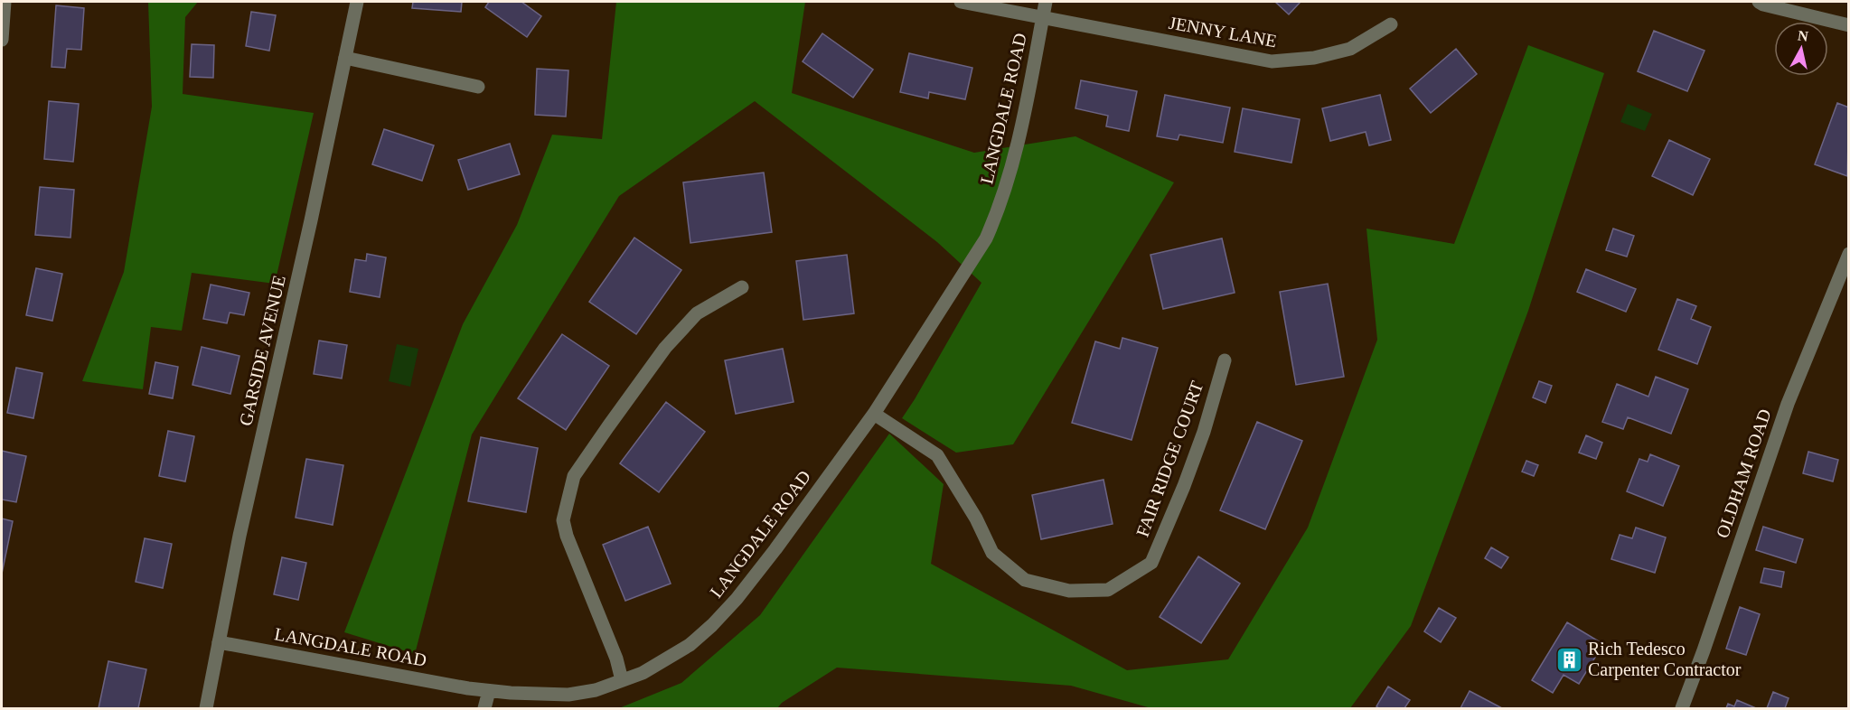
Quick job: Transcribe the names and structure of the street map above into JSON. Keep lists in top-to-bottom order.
{
  "streets": {
    "street": [
      "JENNY LANE",
      "LANGDALE ROAD",
      "GARSIDE AVENUE",
      "FAIR RIDGE COURT",
      "OLDHAM ROAD"
    ]
  },
  "crossings": [
    ["JENNY LANE", "LANGDALE ROAD"],
    ["LANGDALE ROAD", "GARSIDE AVENUE"],
    ["LANGDALE ROAD", "FAIR RIDGE COURT"]
  ],
  "places": {
    "building": ["Rich Tedesco Carpenter Contractor"]
  },
  "north": "top"
}
